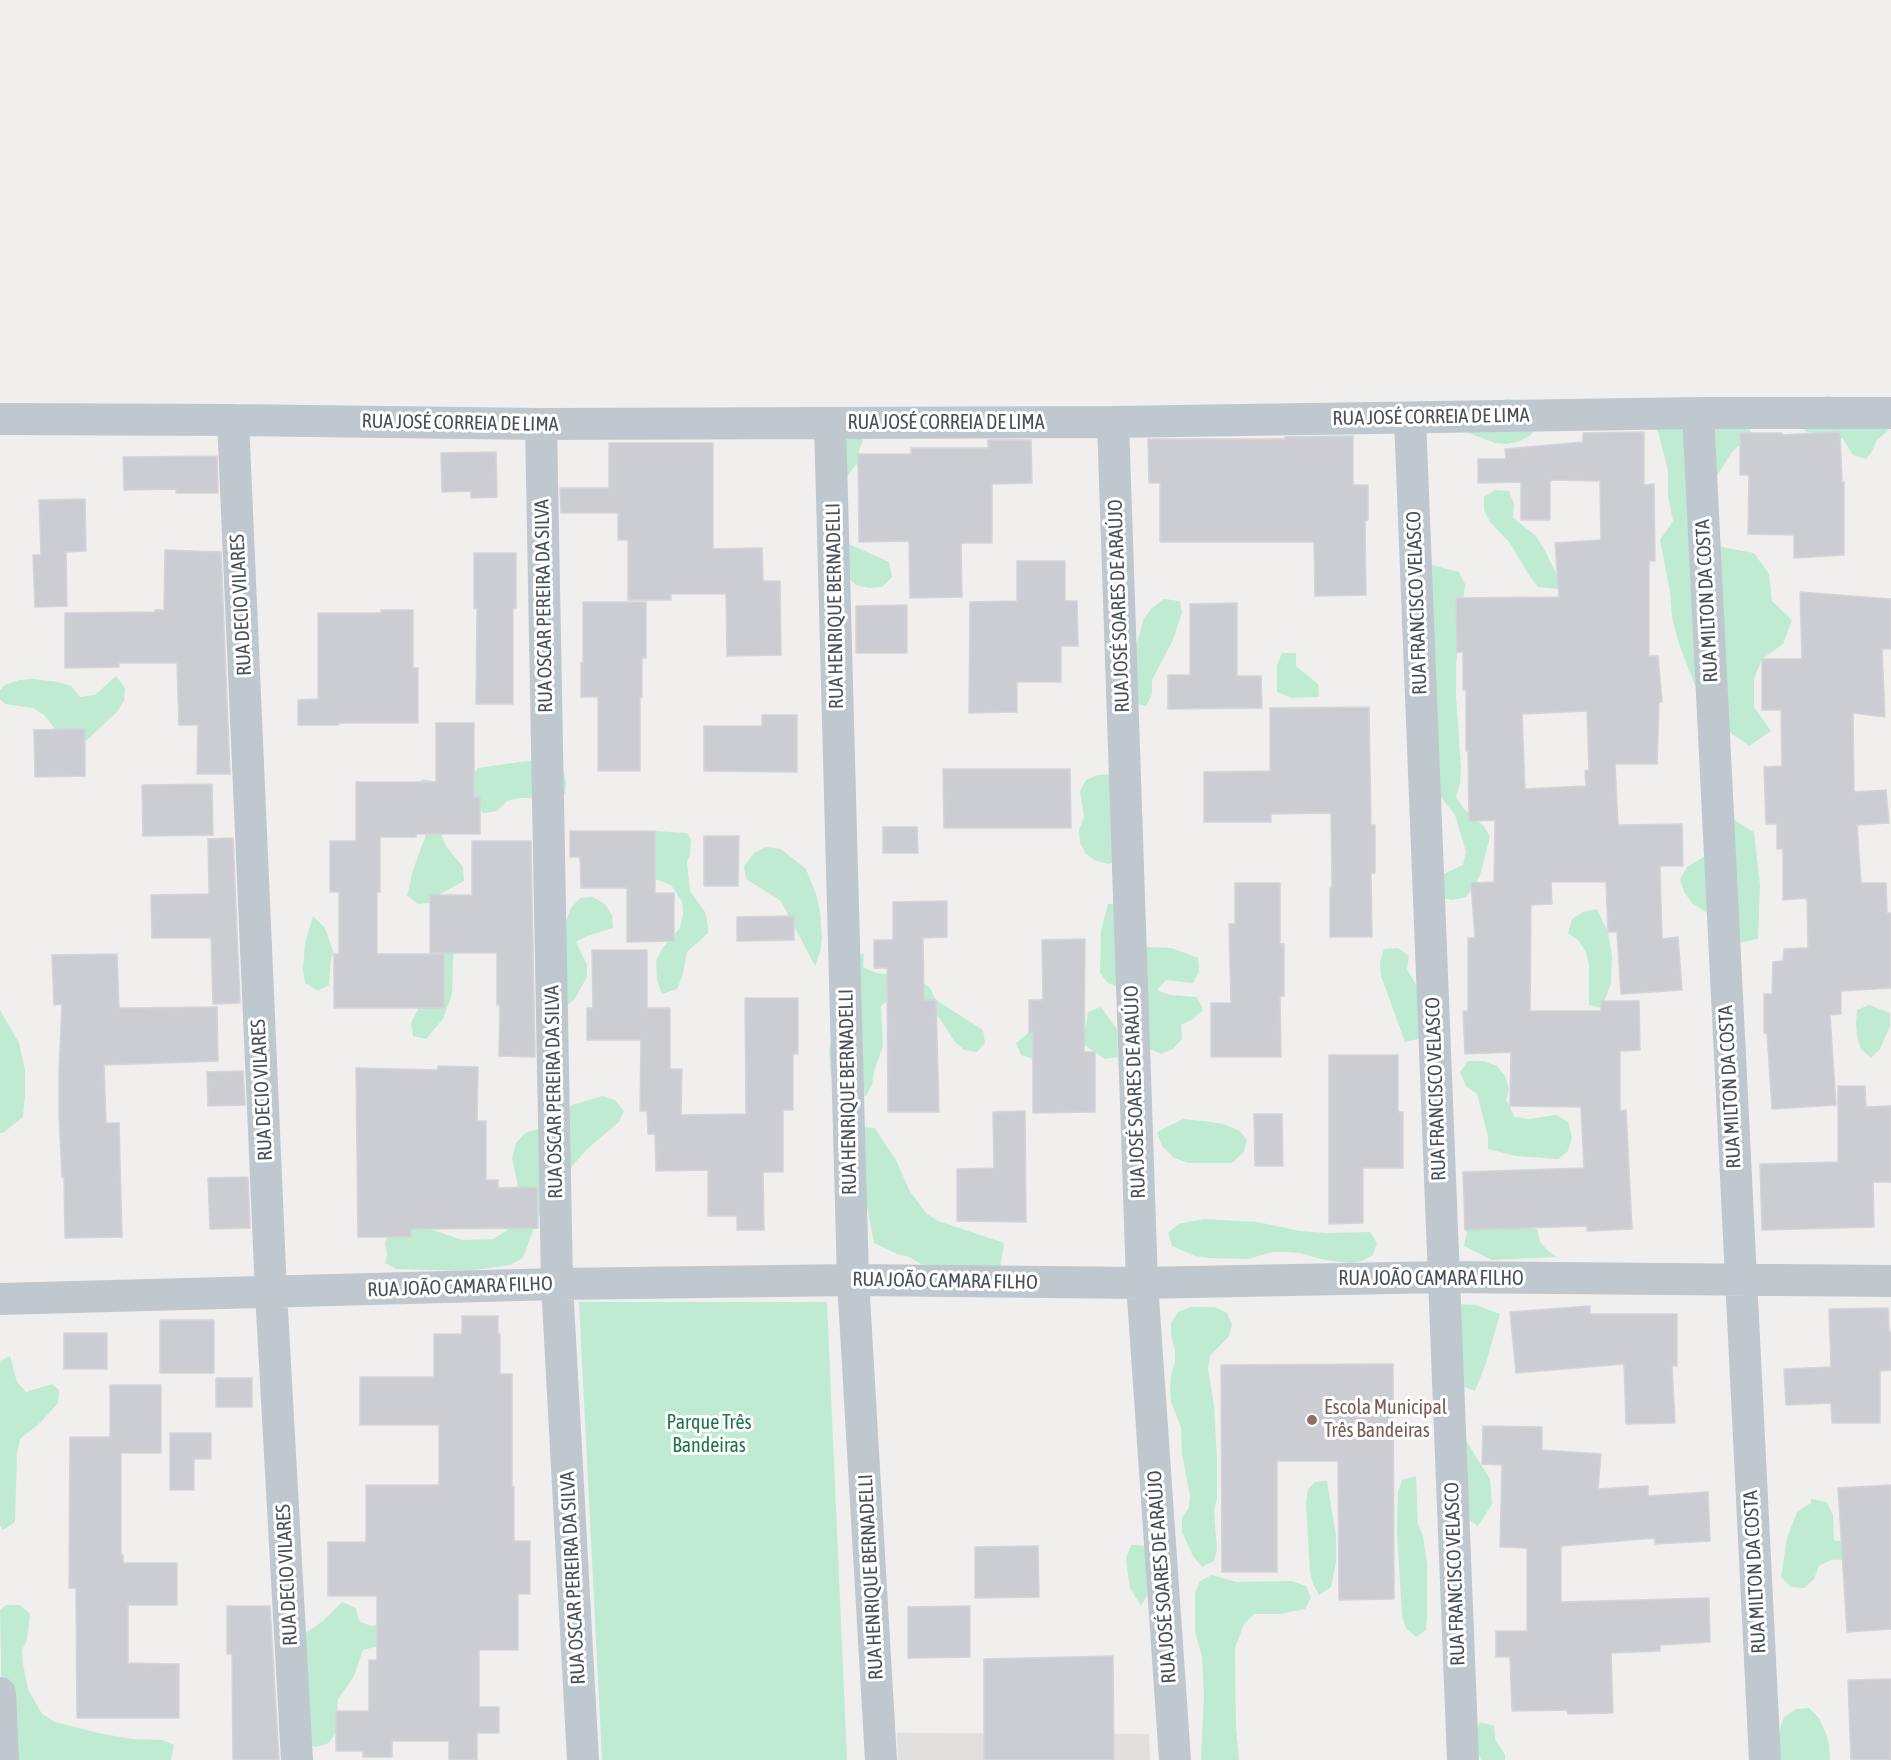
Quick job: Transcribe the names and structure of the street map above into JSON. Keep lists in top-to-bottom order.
{
  "streets": {
    "street": [
      "RUA JOSÉ CORREIA DE LIMA",
      "RUA MILTON DA COSTA",
      "RUA FRANCISCO VELASCO",
      "RUA DECIO VILARES",
      "RUA OSCAR PEREIRA DA SILVA",
      "RUA HENRIQUE BERNADELLI",
      "RUA JOSÉ SOARES DE ARAÚJO",
      "RUA JOÃO CAMARA FILHO"
    ]
  },
  "crossings": [
    ["RUA JOSÉ CORREIA DE LIMA", "RUA MILTON DA COSTA"],
    ["RUA JOSÉ CORREIA DE LIMA", "RUA FRANCISCO VELASCO"],
    ["RUA JOSÉ CORREIA DE LIMA", "RUA DECIO VILARES"],
    ["RUA JOSÉ CORREIA DE LIMA", "RUA OSCAR PEREIRA DA SILVA"],
    ["RUA JOSÉ CORREIA DE LIMA", "RUA HENRIQUE BERNADELLI"],
    ["RUA JOSÉ CORREIA DE LIMA", "RUA JOSÉ SOARES DE ARAÚJO"],
    ["RUA MILTON DA COSTA", "RUA JOÃO CAMARA FILHO"],
    ["RUA FRANCISCO VELASCO", "RUA JOÃO CAMARA FILHO"],
    ["RUA DECIO VILARES", "RUA JOÃO CAMARA FILHO"],
    ["RUA OSCAR PEREIRA DA SILVA", "RUA JOÃO CAMARA FILHO"],
    ["RUA HENRIQUE BERNADELLI", "RUA JOÃO CAMARA FILHO"],
    ["RUA JOSÉ SOARES DE ARAÚJO", "RUA JOÃO CAMARA FILHO"]
  ],
  "parks": ["Parque Três Bandeiras"],
  "places": ["Escola Municipal Três Bandeiras"]
}
